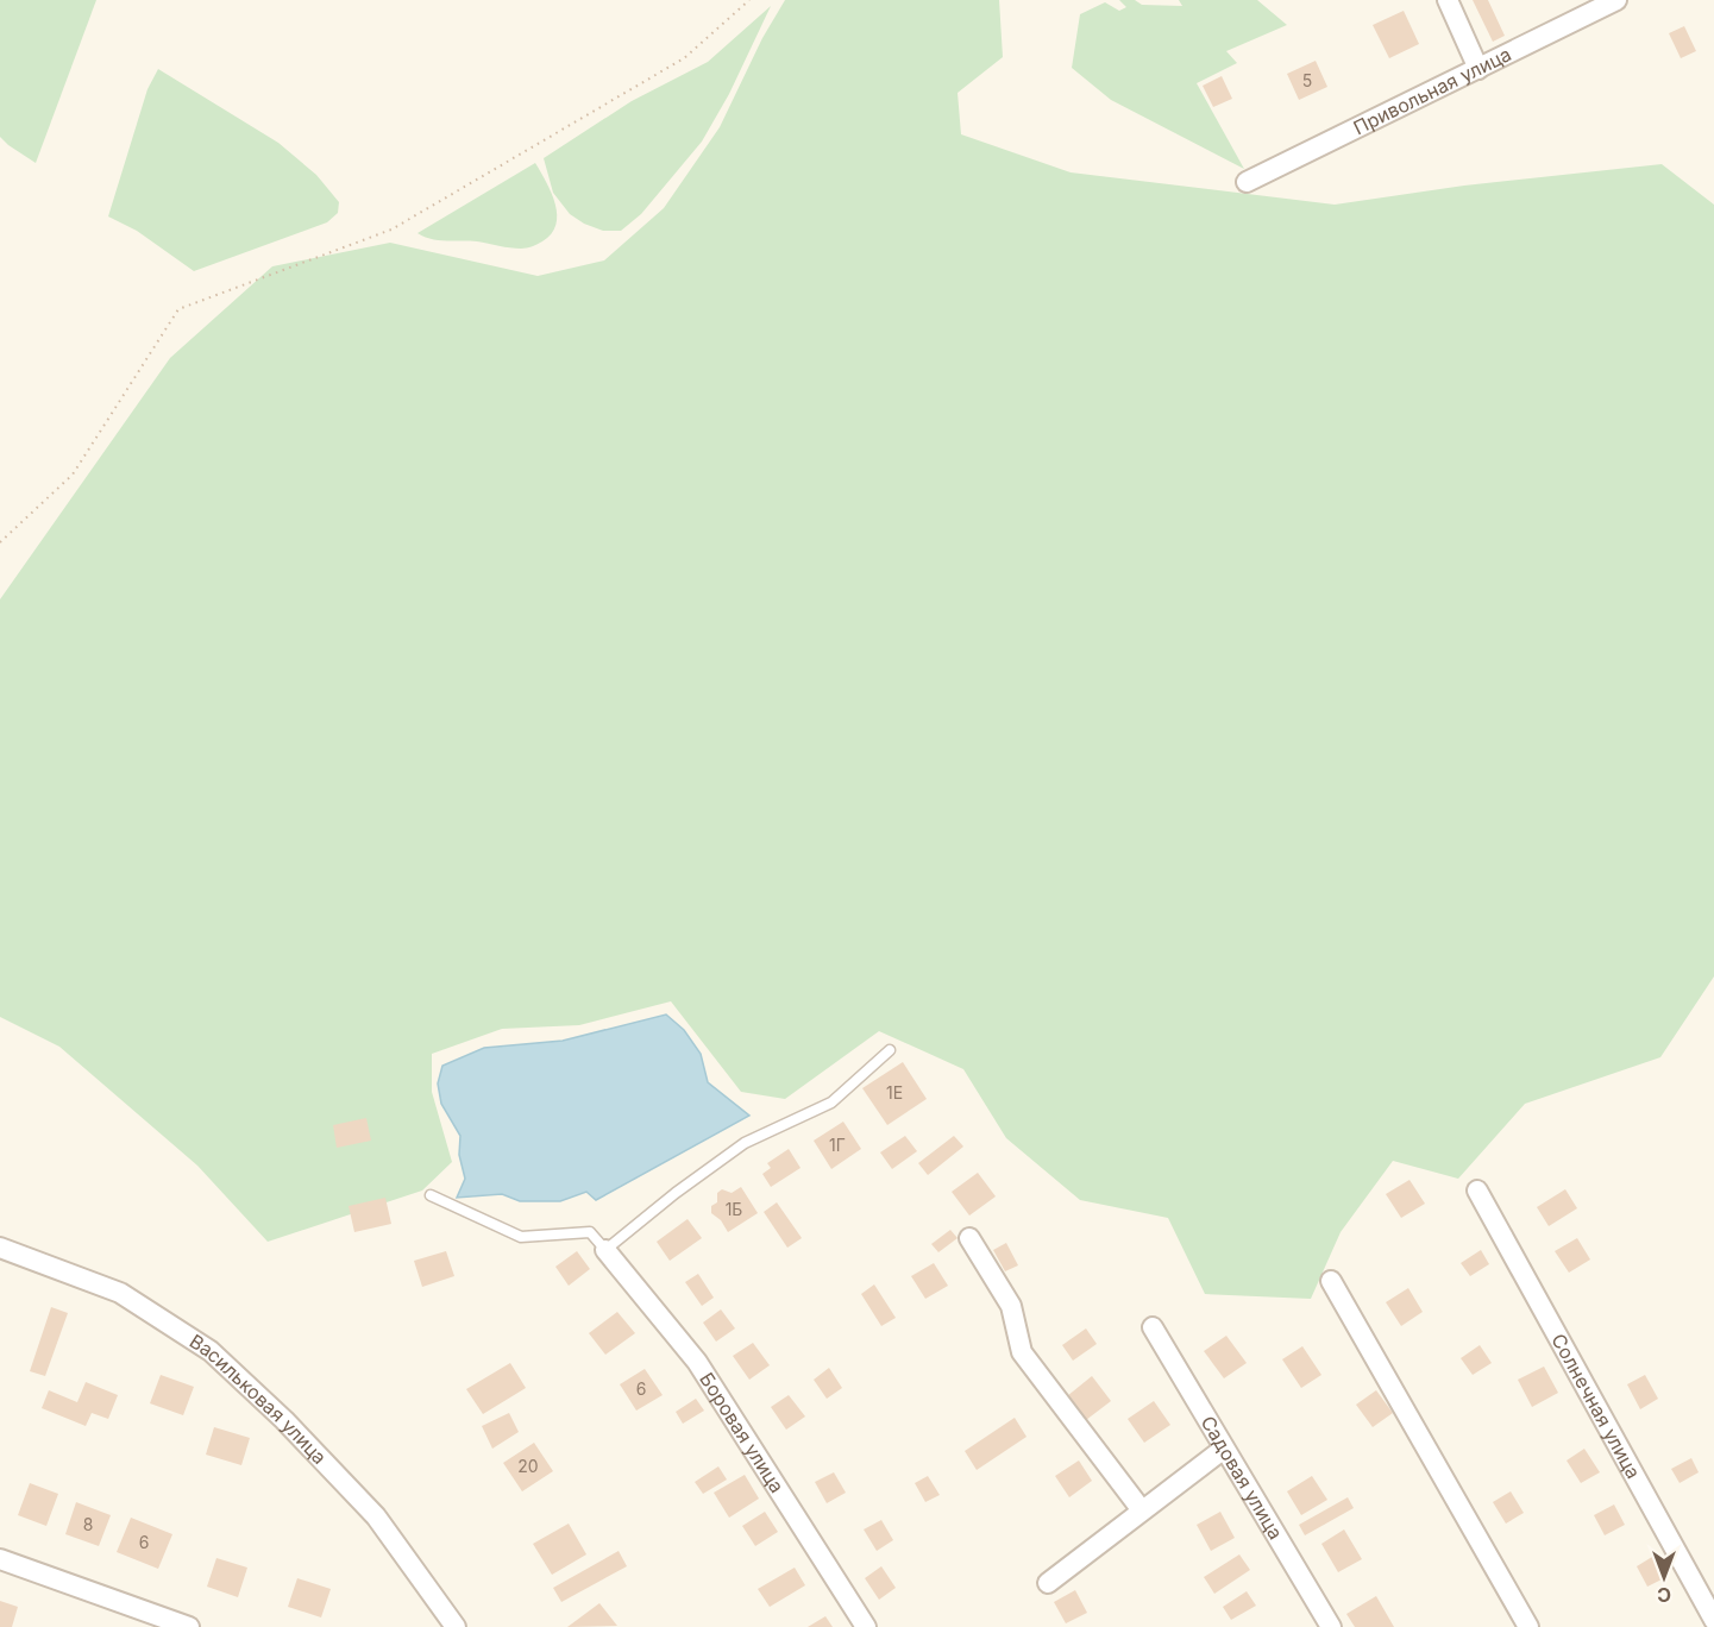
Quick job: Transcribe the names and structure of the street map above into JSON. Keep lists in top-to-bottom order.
{
  "streets": {
    "street": [
      "Привольная улица",
      "Васильковая улица",
      "Солнечная улица",
      "Боровая улица",
      "Садовая улица"
    ]
  },
  "house_numbers": [
    "5",
    "1Е",
    "1Г",
    "1Б",
    "6",
    "20",
    "8",
    "6"
  ],
  "north": "bottom"
}
